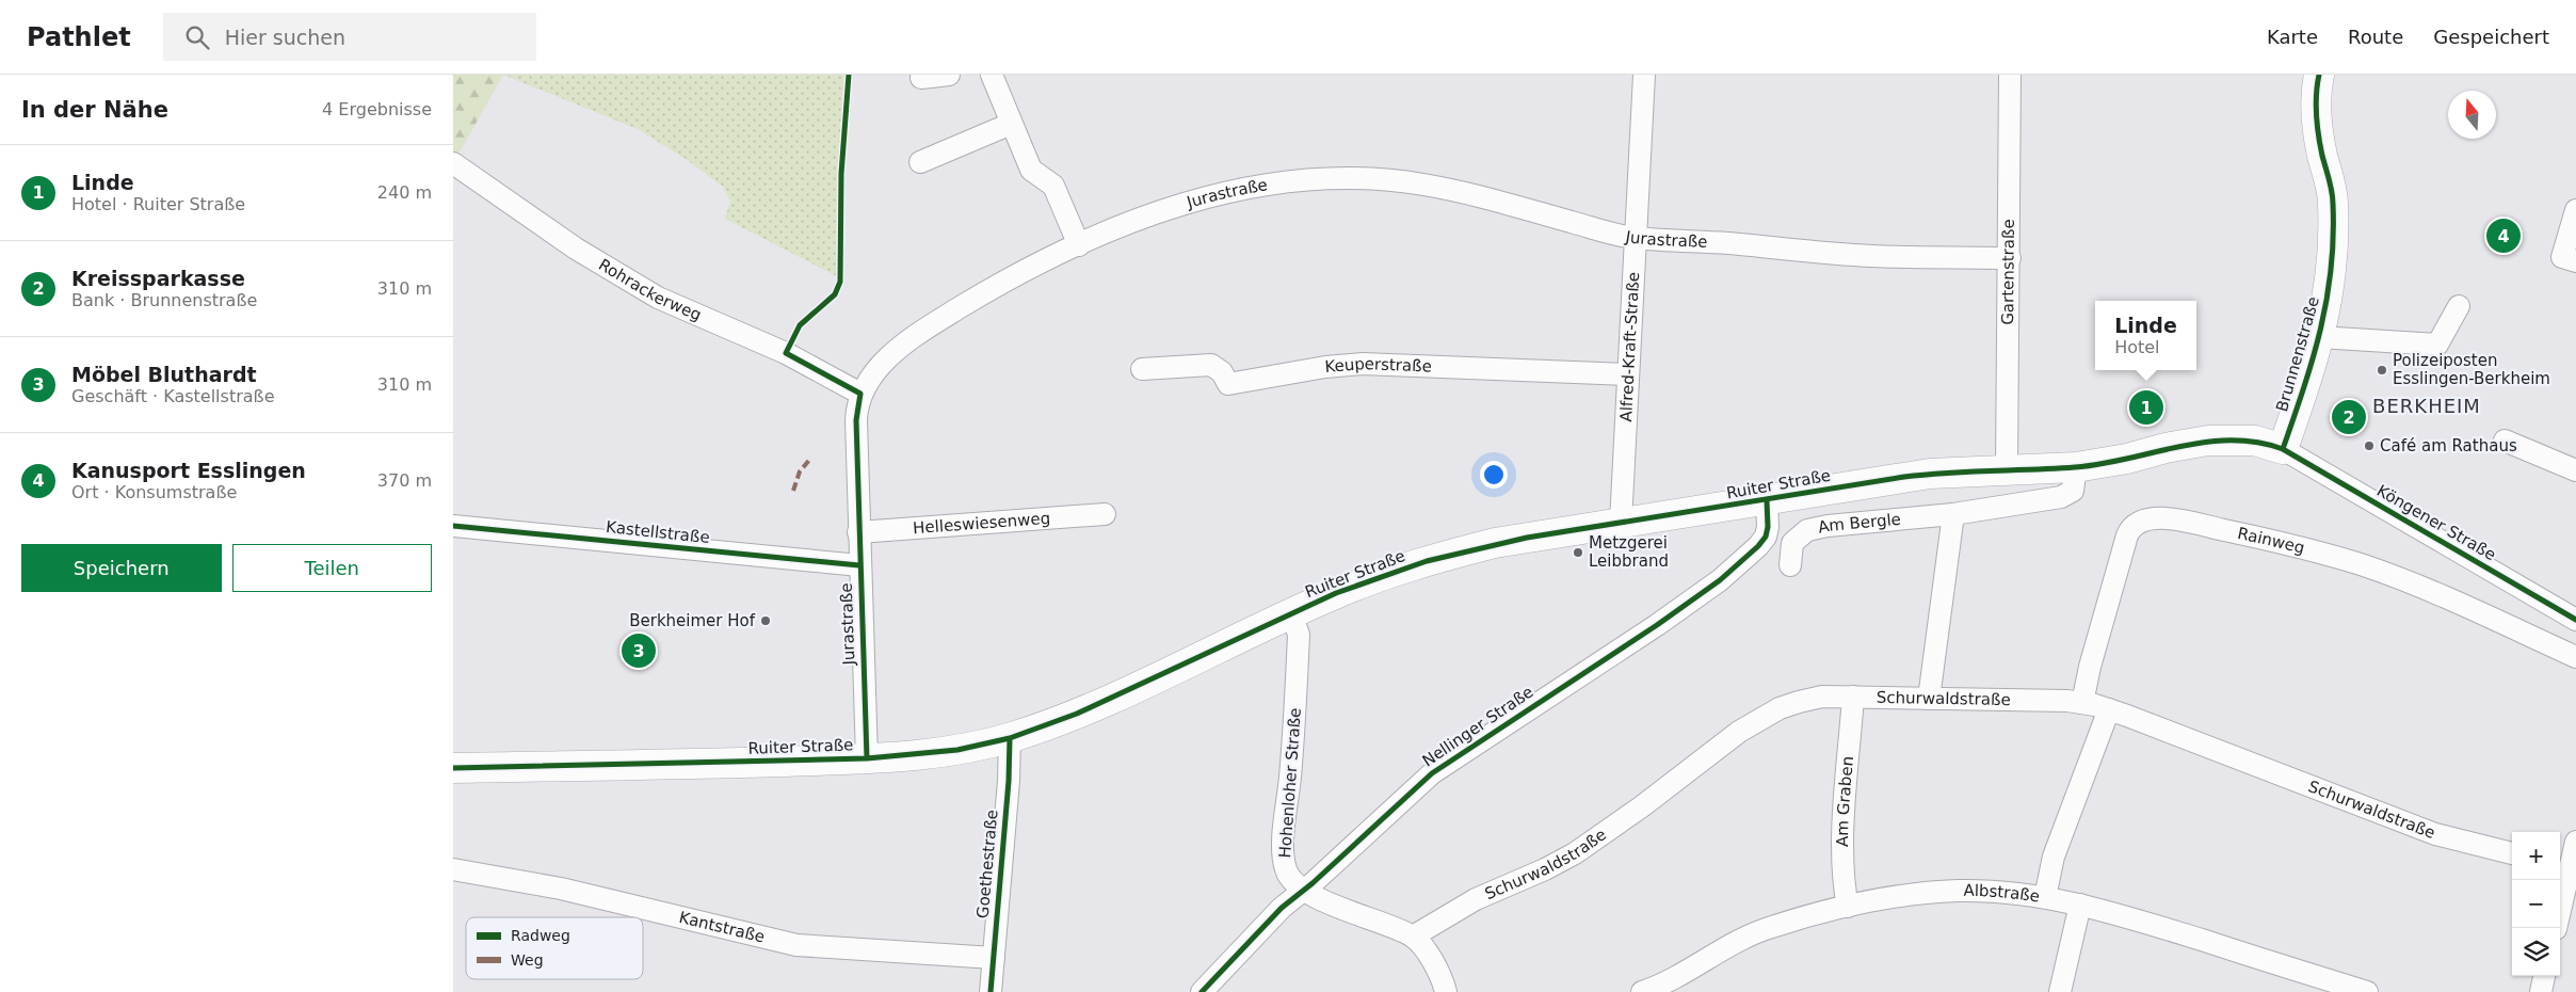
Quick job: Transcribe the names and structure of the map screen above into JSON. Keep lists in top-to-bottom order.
{
  "streets": {
    "street": [
      "Jurastraße",
      "Gartenstraße",
      "Rohrackerweg",
      "Alfred-Kraft-Straße",
      "Brunnenstraße",
      "Keuperstraße",
      "Ruiter Straße",
      "Helleswiesenweg",
      "Köngener Straße",
      "Am Bergle",
      "Kastellstraße",
      "Rainweg",
      "Schurwaldstraße",
      "Nellinger Straße",
      "Hohenloher Straße",
      "Am Graben",
      "Goethestraße",
      "Albstraße",
      "Kantstraße"
    ]
  },
  "crossings": [
    ["Jurastraße", "Gartenstraße"],
    ["Jurastraße", "Rohrackerweg"],
    ["Jurastraße", "Alfred-Kraft-Straße"],
    ["Jurastraße", "Ruiter Straße"],
    ["Jurastraße", "Helleswiesenweg"],
    ["Jurastraße", "Kastellstraße"],
    ["Gartenstraße", "Ruiter Straße"],
    ["Alfred-Kraft-Straße", "Keuperstraße"],
    ["Alfred-Kraft-Straße", "Ruiter Straße"],
    ["Brunnenstraße", "Ruiter Straße"],
    ["Brunnenstraße", "Köngener Straße"],
    ["Ruiter Straße", "Köngener Straße"],
    ["Ruiter Straße", "Am Bergle"],
    ["Ruiter Straße", "Nellinger Straße"],
    ["Ruiter Straße", "Hohenloher Straße"],
    ["Ruiter Straße", "Goethestraße"],
    ["Rainweg", "Schurwaldstraße"],
    ["Schurwaldstraße", "Hohenloher Straße"],
    ["Schurwaldstraße", "Am Graben"],
    ["Nellinger Straße", "Hohenloher Straße"],
    ["Am Graben", "Albstraße"],
    ["Goethestraße", "Kantstraße"]
  ],
  "districts": ["BERKHEIM"],
  "places": [
    "Polizeiposten Esslingen-Berkheim",
    "Café am Rathaus",
    "Metzgerei Leibbrand",
    "Berkheimer Hof"
  ],
  "legend": ["Radweg", "Weg"],
  "north": "top",
  "page": {
    "header": "Pathlet",
    "search": "Hier suchen",
    "nav": ["Karte", "Route", "Gespeichert"],
    "heading": ["In der Nähe", "4 Ergebnisse"],
    "list": [
      {
        "mark": "1",
        "name": "Linde",
        "note": "Hotel · Ruiter Straße",
        "value": "240 m"
      },
      {
        "mark": "2",
        "name": "Kreissparkasse",
        "note": "Bank · Brunnenstraße",
        "value": "310 m"
      },
      {
        "mark": "3",
        "name": "Möbel Bluthardt",
        "note": "Geschäft · Kastellstraße",
        "value": "310 m"
      },
      {
        "mark": "4",
        "name": "Kanusport Esslingen",
        "note": "Ort · Konsumstraße",
        "value": "370 m"
      }
    ],
    "pins": [
      "4",
      "1",
      "2",
      "3"
    ],
    "popup": ["Linde", "Hotel"],
    "buttons": ["Speichern", "Teilen"],
    "map_buttons": ["+", "−"]
  }
}
